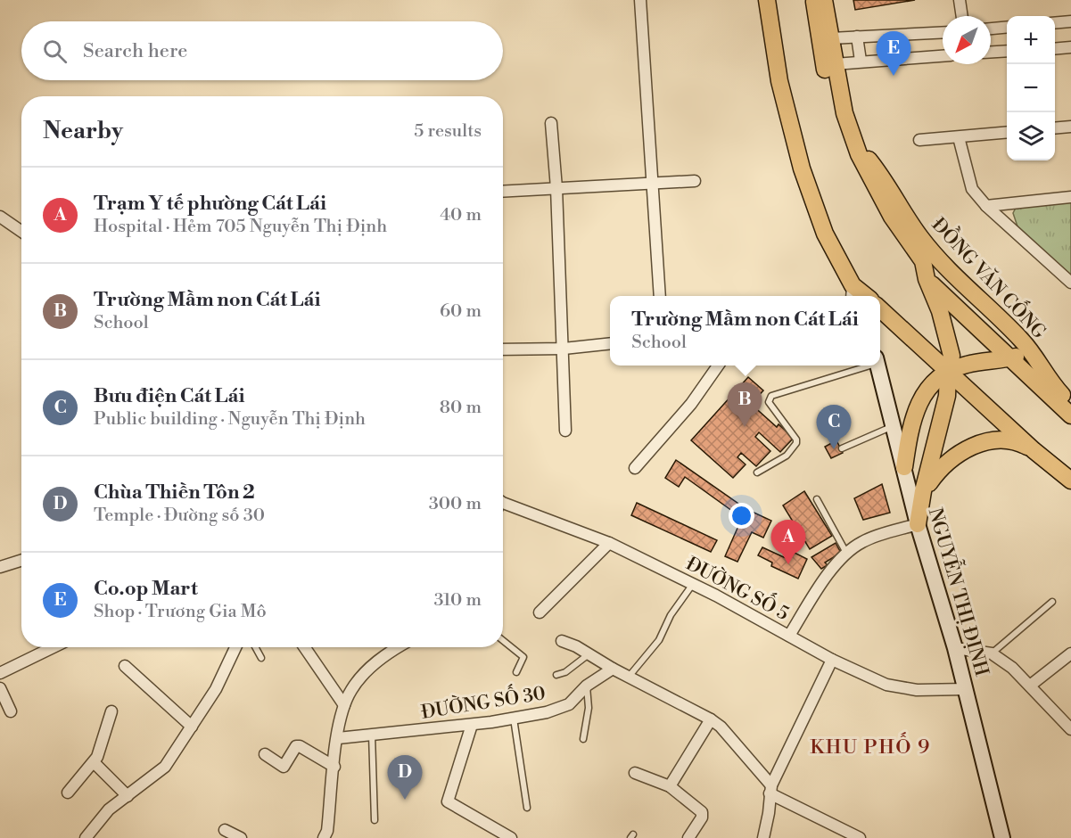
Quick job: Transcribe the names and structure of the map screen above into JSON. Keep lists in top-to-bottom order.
{
  "streets": {
    "main road": ["ĐỒNG VĂN CỐNG", "NGUYỄN THỊ ĐỊNH"],
    "street": ["ĐƯỜNG SỐ 5", "ĐƯỜNG SỐ 30"]
  },
  "crossings": [
    ["ĐƯỜNG SỐ 5", "NGUYỄN THỊ ĐỊNH"]
  ],
  "districts": ["KHU PHỐ 9"],
  "north": "bottom left",
  "page": {
    "map_buttons": ["+", "−"],
    "search": "Search here",
    "pins": [
      "E",
      "B",
      "C",
      "A",
      "D"
    ],
    "heading": ["Nearby", "5 results"],
    "list": [
      {
        "mark": "A",
        "name": "Trạm Y tế phường Cát Lái",
        "note": "Hospital · Hẻm 705 Nguyễn Thị Định",
        "value": "40 m"
      },
      {
        "mark": "B",
        "name": "Trường Mầm non Cát Lái",
        "note": "School",
        "value": "60 m"
      },
      {
        "mark": "C",
        "name": "Bưu điện Cát Lái",
        "note": "Public building · Nguyễn Thị Định",
        "value": "80 m"
      },
      {
        "mark": "D",
        "name": "Chùa Thiền Tôn 2",
        "note": "Temple · Đường số 30",
        "value": "300 m"
      },
      {
        "mark": "E",
        "name": "Co.op Mart",
        "note": "Shop · Trương Gia Mô",
        "value": "310 m"
      }
    ],
    "popup": ["Trường Mầm non Cát Lái", "School"]
  }
}
